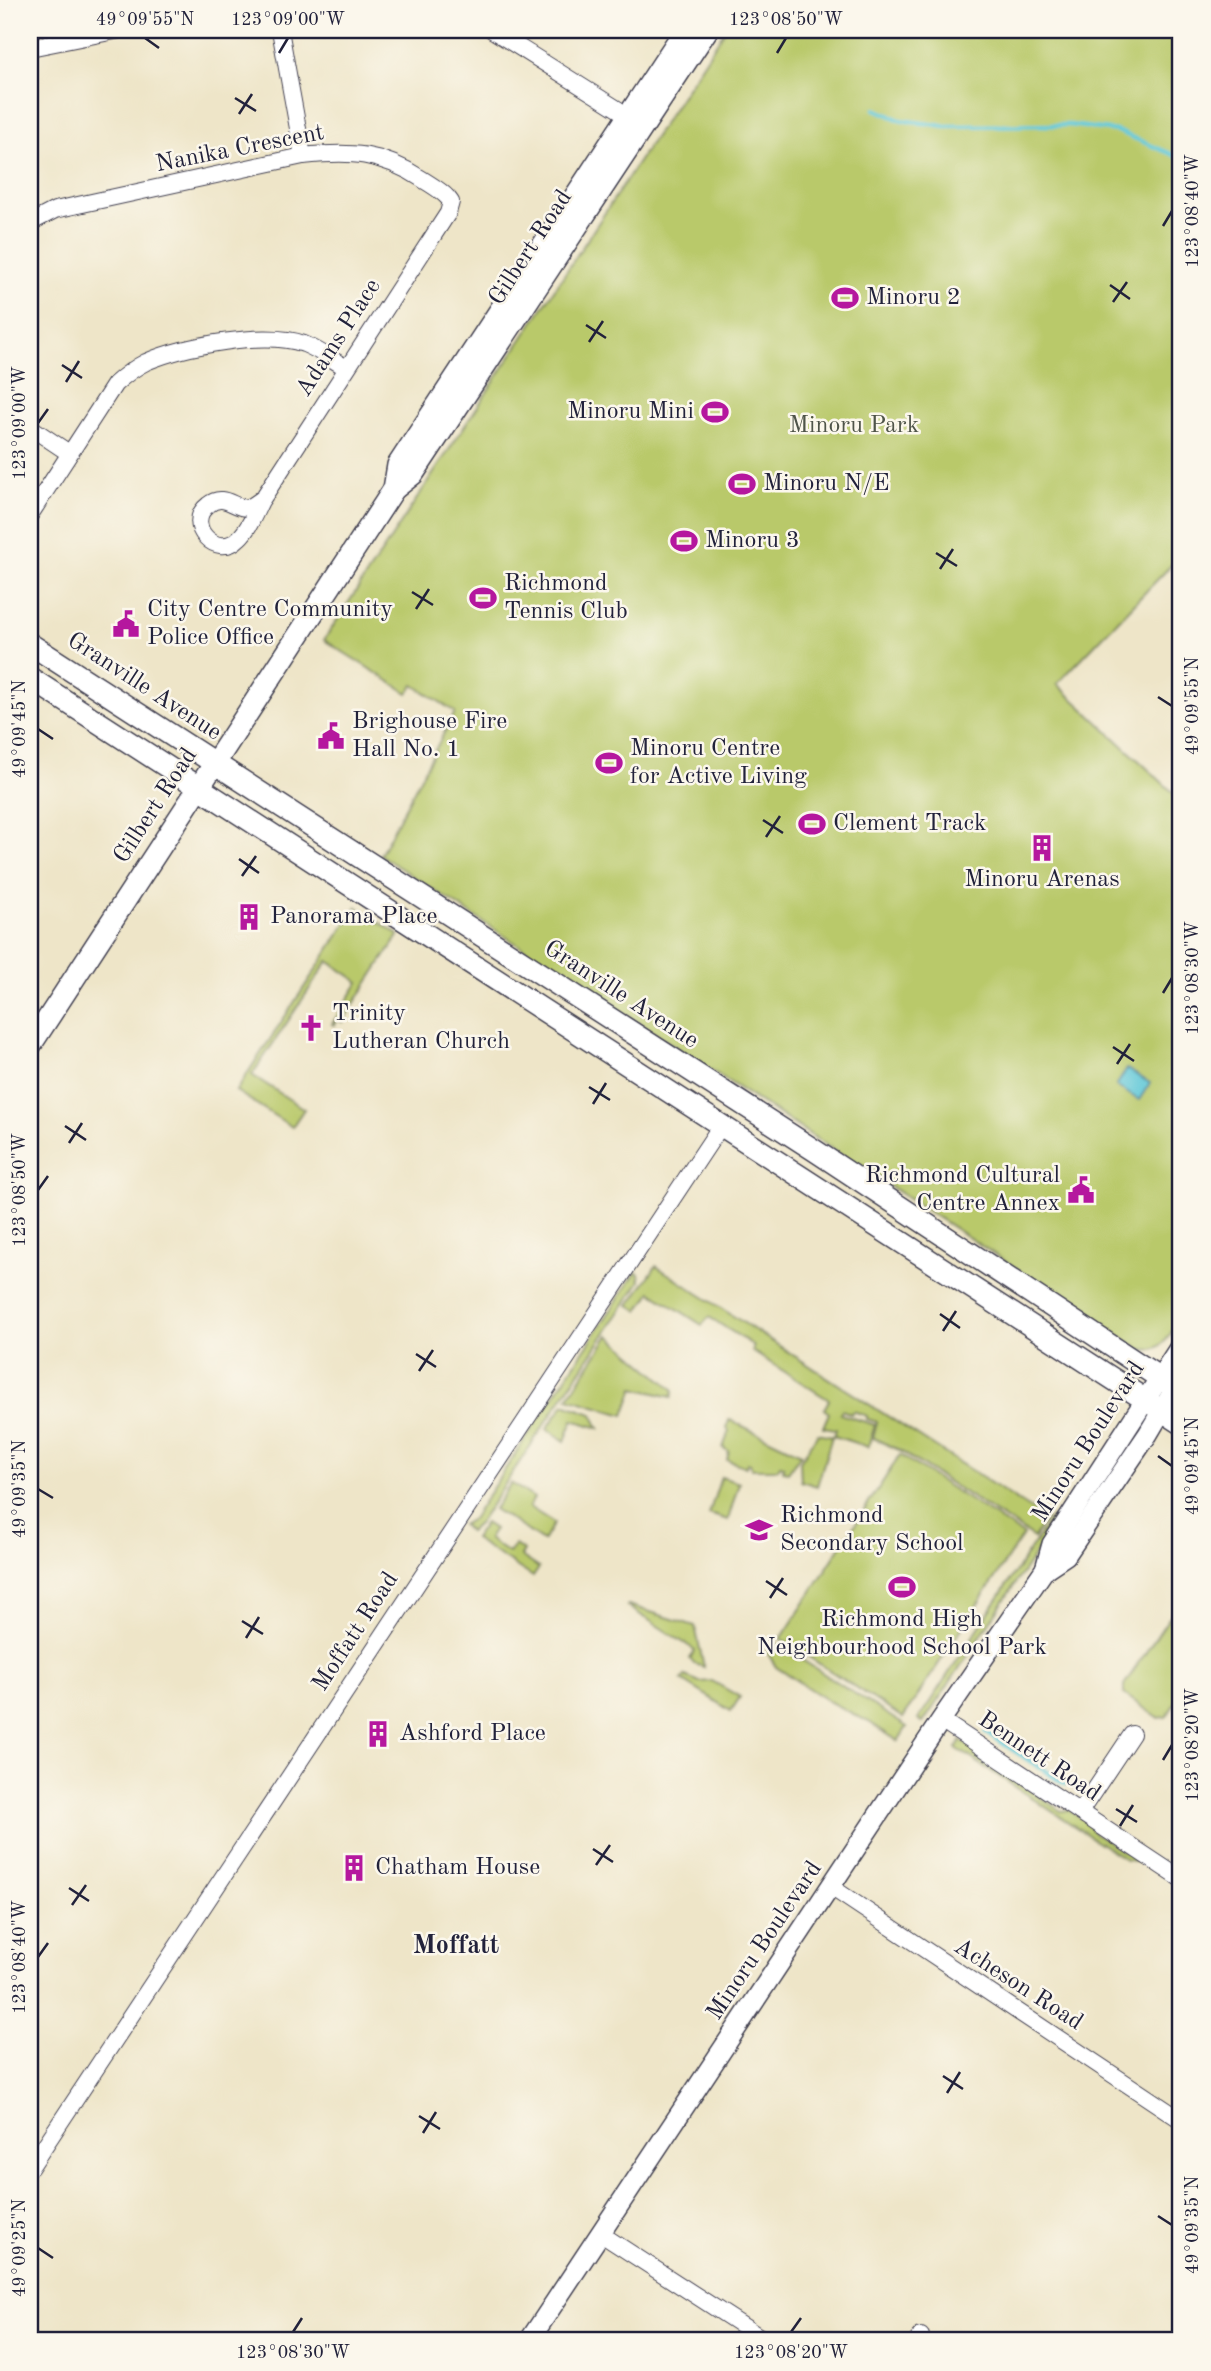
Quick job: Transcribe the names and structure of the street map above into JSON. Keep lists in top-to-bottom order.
{
  "streets": {
    "main road": ["Gilbert Road", "Granville Avenue"],
    "street": [
      "Nanika Crescent",
      "Adams Place",
      "Minoru Boulevard",
      "Moffatt Road",
      "Bennett Road",
      "Acheson Road"
    ]
  },
  "crossings": [
    ["Nanika Crescent", "Adams Place"],
    ["Gilbert Road", "Granville Avenue"],
    ["Granville Avenue", "Minoru Boulevard"],
    ["Minoru Boulevard", "Bennett Road"],
    ["Minoru Boulevard", "Acheson Road"]
  ],
  "districts": ["Moffatt"],
  "parks": ["Minoru Park"],
  "places": {
    "sports": [
      "Minoru 2",
      "Minoru Mini",
      "Minoru N/E",
      "Minoru 3",
      "Richmond Tennis Club",
      "Minoru Centre for Active Living",
      "Clement Track",
      "Richmond High Neighbourhood School Park"
    ],
    "public building": ["City Centre Community Police Office", "Brighouse Fire Hall No. 1", "Richmond Cultural Centre Annex"],
    "building": [
      "Minoru Arenas",
      "Panorama Place",
      "Ashford Place",
      "Chatham House"
    ],
    "church": ["Trinity Lutheran Church"],
    "school or university": ["Richmond Secondary School"]
  },
  "coordinates": [
    "49°09'55\"N",
    "123°09'00\"W",
    "123°08'50\"W",
    "123°08'40\"W",
    "49°09'45\"N",
    "123°08'30\"W",
    "49°09'35\"N",
    "123°08'20\"W",
    "49°09'25\"N"
  ]
}
